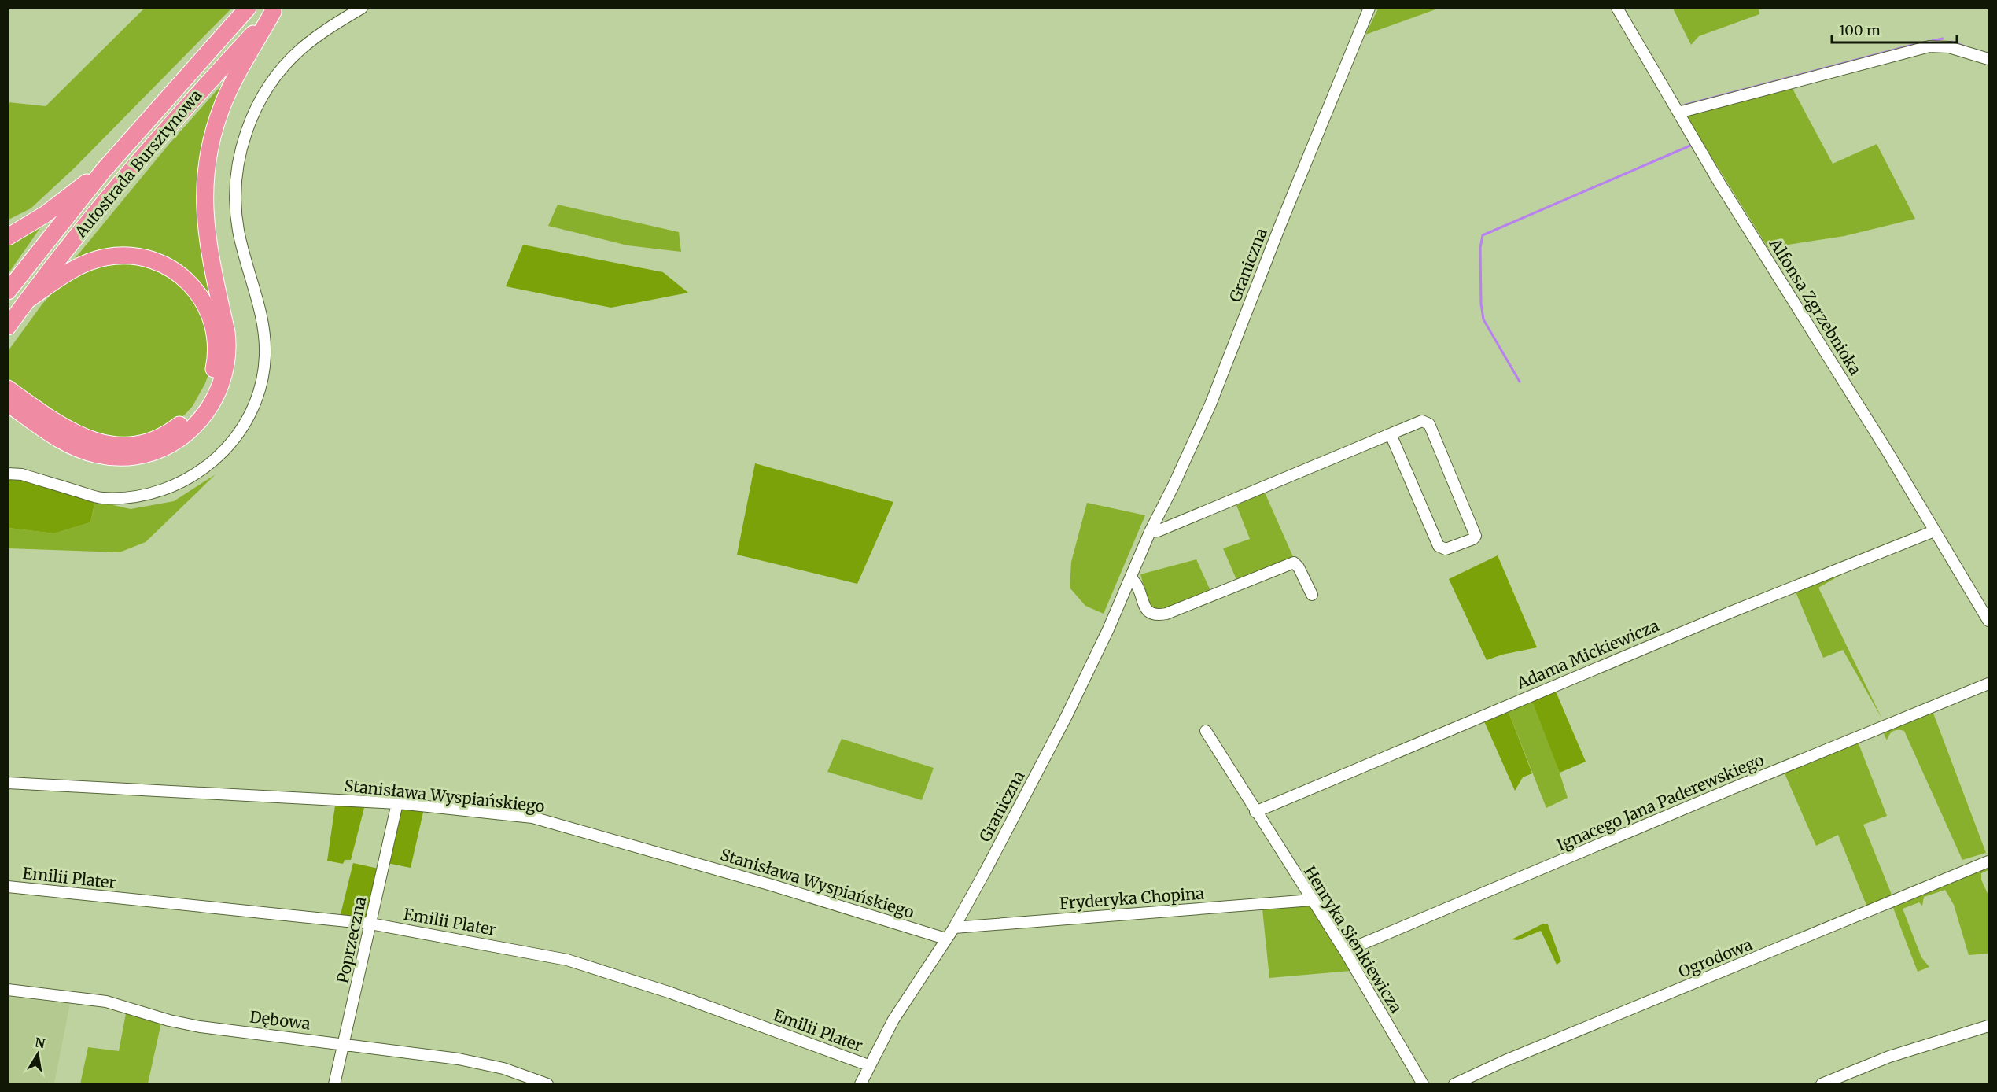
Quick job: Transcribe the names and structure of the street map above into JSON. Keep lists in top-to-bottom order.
{
  "streets": {
    "highway": ["Autostrada Bursztynowa"],
    "street": [
      "Graniczna",
      "Alfonsa Zgrzebnioka",
      "Adama Mickiewicza",
      "Stanisława Wyspiańskiego",
      "Ignacego Jana Paderewskiego",
      "Emilii Plater",
      "Fryderyka Chopina",
      "Henryka Sienkiewicza",
      "Poprzeczna",
      "Ogrodowa",
      "Dębowa"
    ]
  },
  "crossings": [
    ["Graniczna", "Stanisława Wyspiańskiego"],
    ["Graniczna", "Emilii Plater"],
    ["Graniczna", "Fryderyka Chopina"],
    ["Alfonsa Zgrzebnioka", "Adama Mickiewicza"],
    ["Adama Mickiewicza", "Henryka Sienkiewicza"],
    ["Stanisława Wyspiańskiego", "Poprzeczna"],
    ["Ignacego Jana Paderewskiego", "Henryka Sienkiewicza"],
    ["Emilii Plater", "Poprzeczna"],
    ["Fryderyka Chopina", "Henryka Sienkiewicza"],
    ["Poprzeczna", "Dębowa"]
  ],
  "scale_bar": "100 m",
  "north": "top"
}
